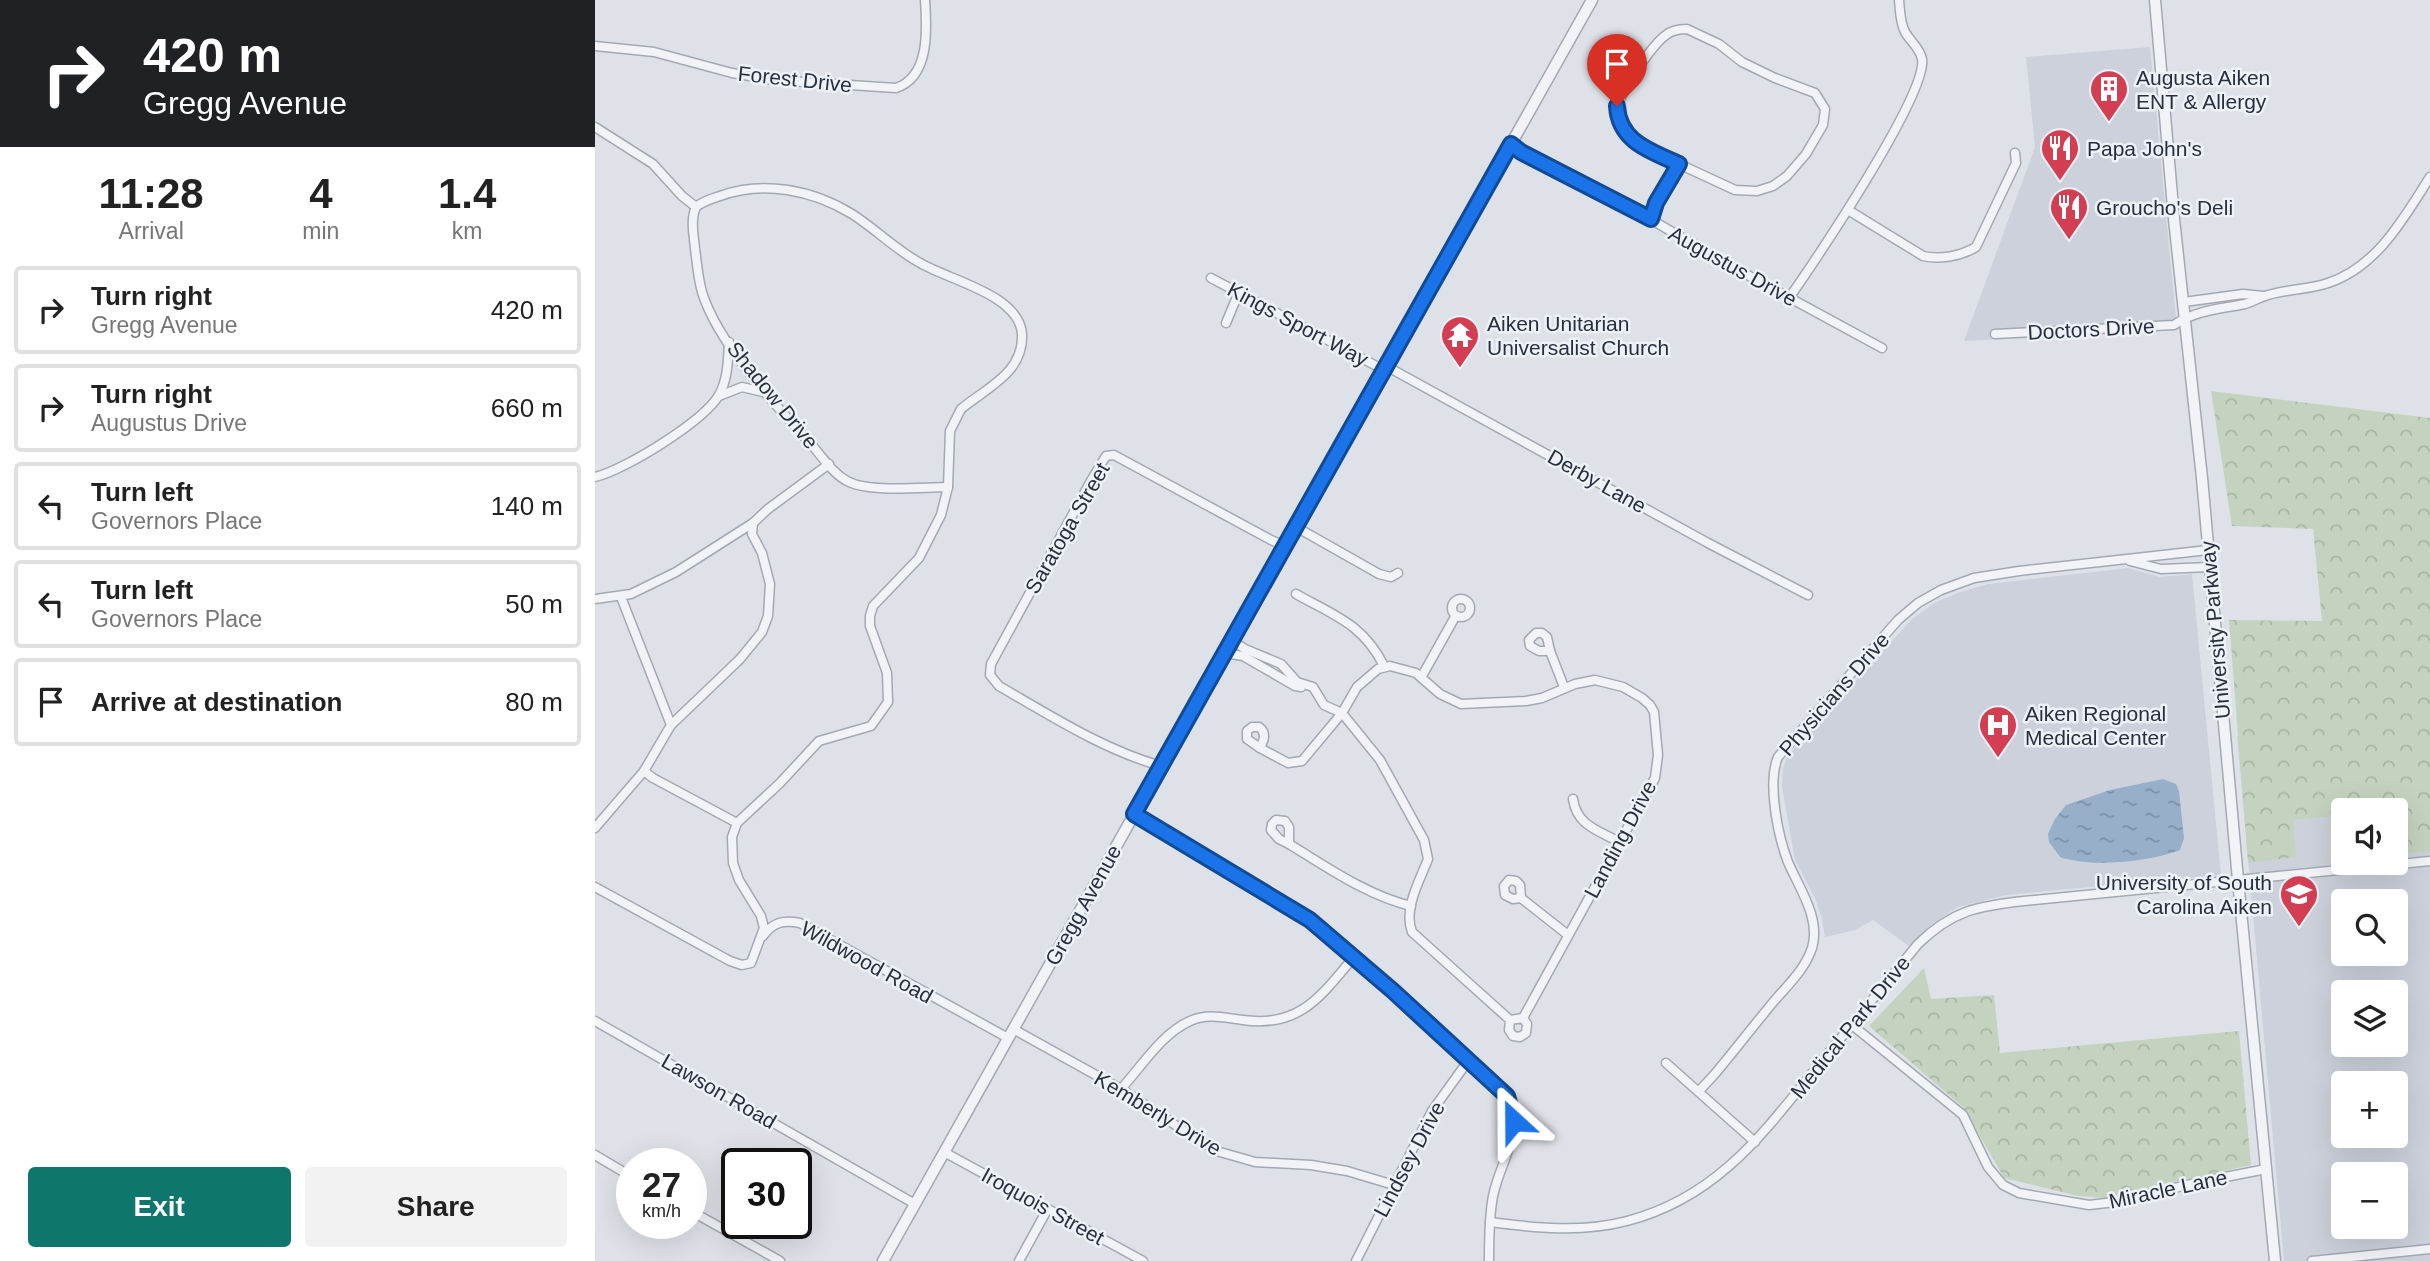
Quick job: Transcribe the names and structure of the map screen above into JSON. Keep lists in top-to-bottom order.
{
  "streets": {
    "street": [
      "Forest Drive",
      "Augustus Drive",
      "Kings Sport Way",
      "Doctors Drive",
      "Shadow Drive",
      "Derby Lane",
      "Saratoga Street",
      "University Parkway",
      "Physicians Drive",
      "Landing Drive",
      "Gregg Avenue",
      "Wildwood Road",
      "Medical Park Drive",
      "Lawson Road",
      "Kemberly Drive",
      "Lindsey Drive",
      "Miracle Lane",
      "Iroquois Street"
    ]
  },
  "crossings": [
    ["Augustus Drive", "Gregg Avenue"],
    ["Kings Sport Way", "Derby Lane"],
    ["Kings Sport Way", "Gregg Avenue"],
    ["Doctors Drive", "University Parkway"],
    ["Derby Lane", "Gregg Avenue"],
    ["Saratoga Street", "Gregg Avenue"],
    ["University Parkway", "Physicians Drive"],
    ["University Parkway", "Medical Park Drive"],
    ["University Parkway", "Miracle Lane"],
    ["Gregg Avenue", "Wildwood Road"],
    ["Gregg Avenue", "Lawson Road"],
    ["Gregg Avenue", "Kemberly Drive"],
    ["Gregg Avenue", "Iroquois Street"],
    ["Wildwood Road", "Kemberly Drive"],
    ["Medical Park Drive", "Miracle Lane"],
    ["Kemberly Drive", "Lindsey Drive"]
  ],
  "places": {
    "building": ["Augusta Aiken ENT & Allergy"],
    "restaurant": ["Papa John's", "Groucho's Deli"],
    "temple": ["Aiken Unitarian Universalist Church"],
    "hospital": ["Aiken Regional Medical Center"],
    "school or university": ["University of South Carolina Aiken"]
  },
  "page": {
    "turn": ["420 m", "Gregg Avenue"],
    "eta": [
      "11:28",
      "Arrival",
      "4",
      "min",
      "1.4",
      "km"
    ],
    "list": [
      {
        "name": "Turn right",
        "note": "Gregg Avenue",
        "value": "420 m"
      },
      {
        "name": "Turn right",
        "note": "Augustus Drive",
        "value": "660 m"
      },
      {
        "name": "Turn left",
        "note": "Governors Place",
        "value": "140 m"
      },
      {
        "name": "Turn left",
        "note": "Governors Place",
        "value": "50 m"
      },
      {
        "name": "Arrive at destination",
        "value": "80 m"
      }
    ],
    "map_buttons": ["+", "−"],
    "speed": "27 km/h",
    "limit": "30",
    "buttons": ["Exit", "Share"]
  }
}
